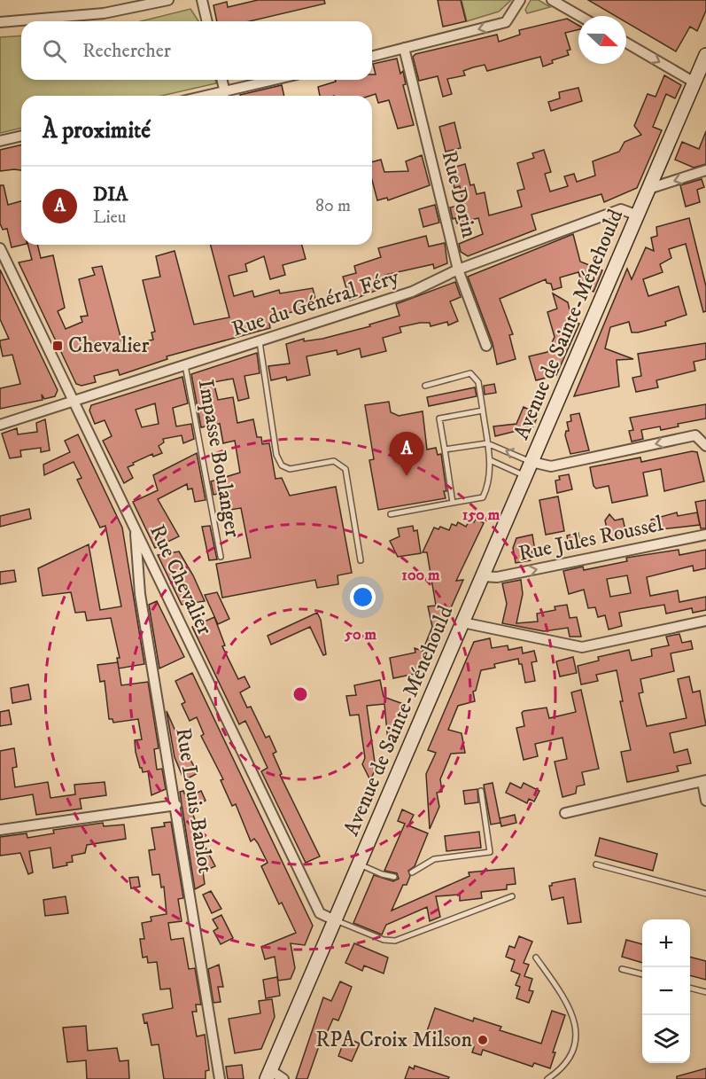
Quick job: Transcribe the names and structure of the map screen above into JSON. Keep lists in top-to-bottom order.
{
  "streets": {
    "main road": ["Avenue de Sainte-Ménehould"],
    "street": [
      "Rue Dorin",
      "Rue du Général Féry",
      "Rue Jules Roussel",
      "Rue Chevalier",
      "Rue Louis Bablot"
    ],
    "lane": ["Impasse Boulanger"]
  },
  "crossings": [
    ["Rue Dorin", "Rue du Général Féry"],
    ["Rue du Général Féry", "Avenue de Sainte-Ménehould"],
    ["Rue du Général Féry", "Impasse Boulanger"],
    ["Rue du Général Féry", "Rue Chevalier"],
    ["Avenue de Sainte-Ménehould", "Rue Jules Roussel"],
    ["Avenue de Sainte-Ménehould", "Rue Chevalier"],
    ["Rue Chevalier", "Rue Louis Bablot"]
  ],
  "places": {
    "transit": ["Chevalier"],
    "other": ["RPA Croix Milson"]
  },
  "north": "right",
  "page": {
    "search": "Rechercher",
    "heading": "À proximité",
    "list": [
      {
        "mark": "A",
        "name": "DIA",
        "note": "Lieu",
        "value": "80 m"
      }
    ],
    "pins": "A",
    "map_buttons": ["+", "−"]
  },
  "rings": ["150 m", "100 m", "50 m"]
}
